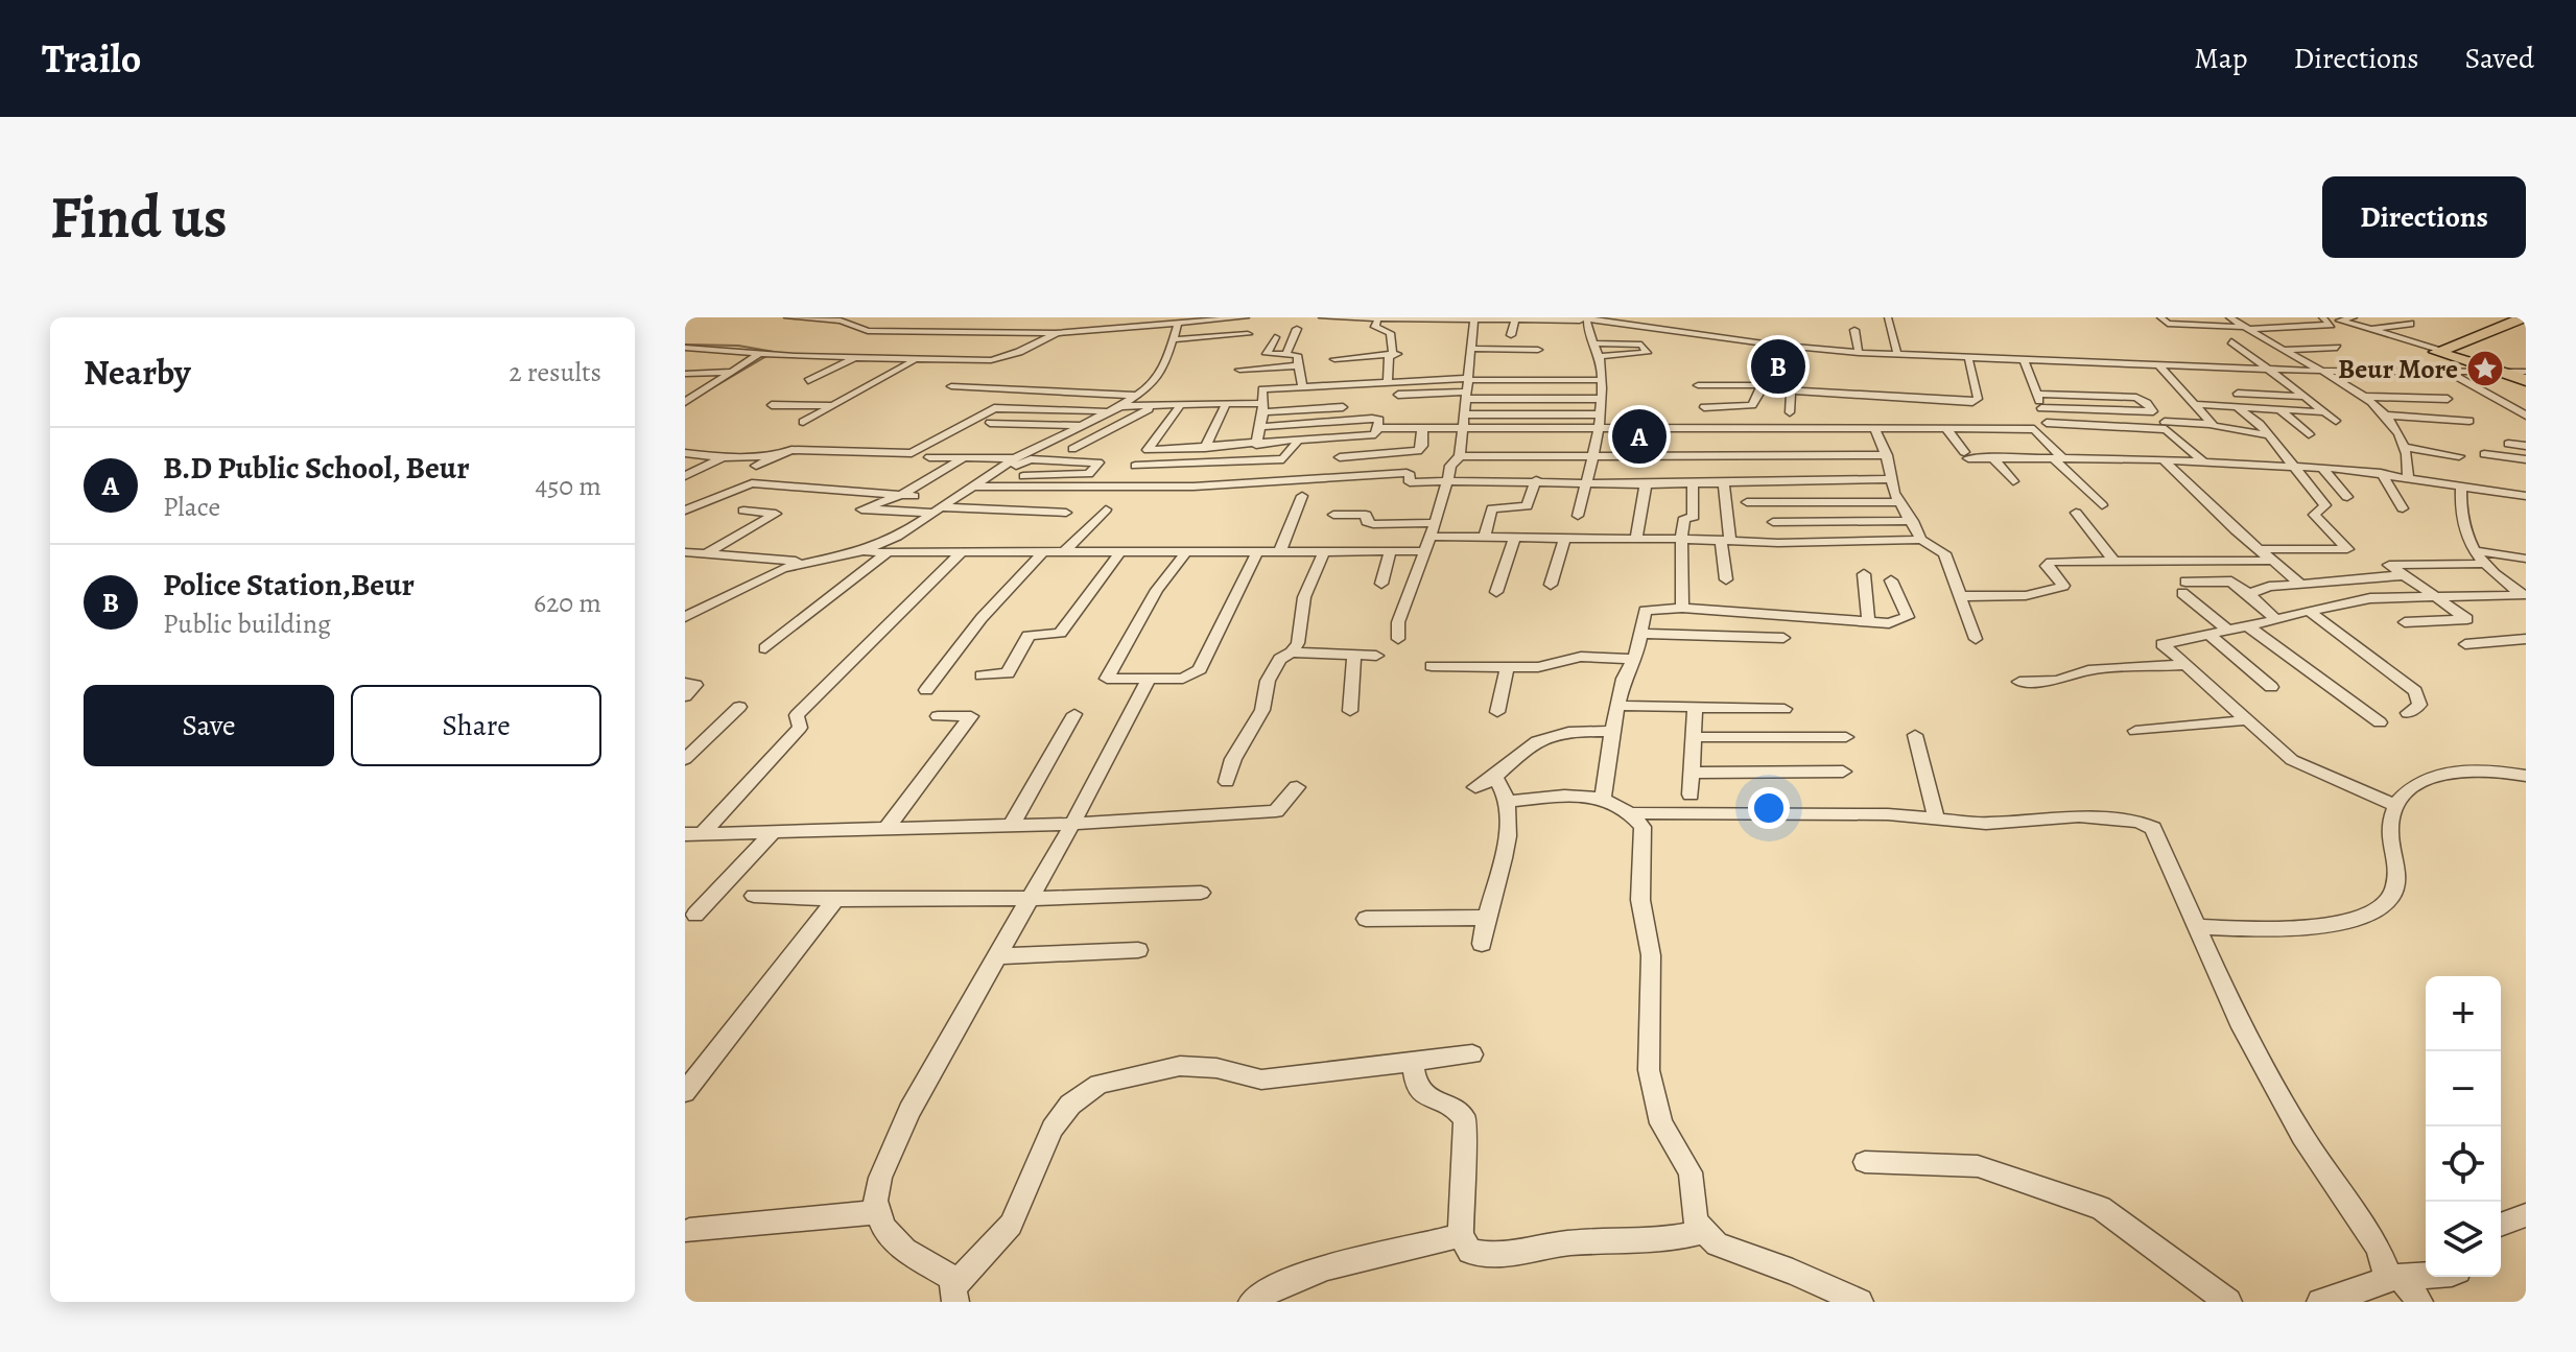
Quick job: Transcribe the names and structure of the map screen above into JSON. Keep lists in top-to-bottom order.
{
  "places": {
    "place": ["Beur More"]
  },
  "page": {
    "header": "Trailo",
    "nav": ["Map", "Directions", "Saved"],
    "buttons": [
      "Directions",
      ["Save", "Share"]
    ],
    "title": "Find us",
    "heading": ["Nearby", "2 results"],
    "pins": ["B", "A"],
    "list": [
      {
        "mark": "A",
        "name": "B.D Public School, Beur",
        "note": "Place",
        "value": "450 m"
      },
      {
        "mark": "B",
        "name": "Police Station,Beur",
        "note": "Public building",
        "value": "620 m"
      }
    ],
    "map_buttons": ["+", "−"]
  }
}
